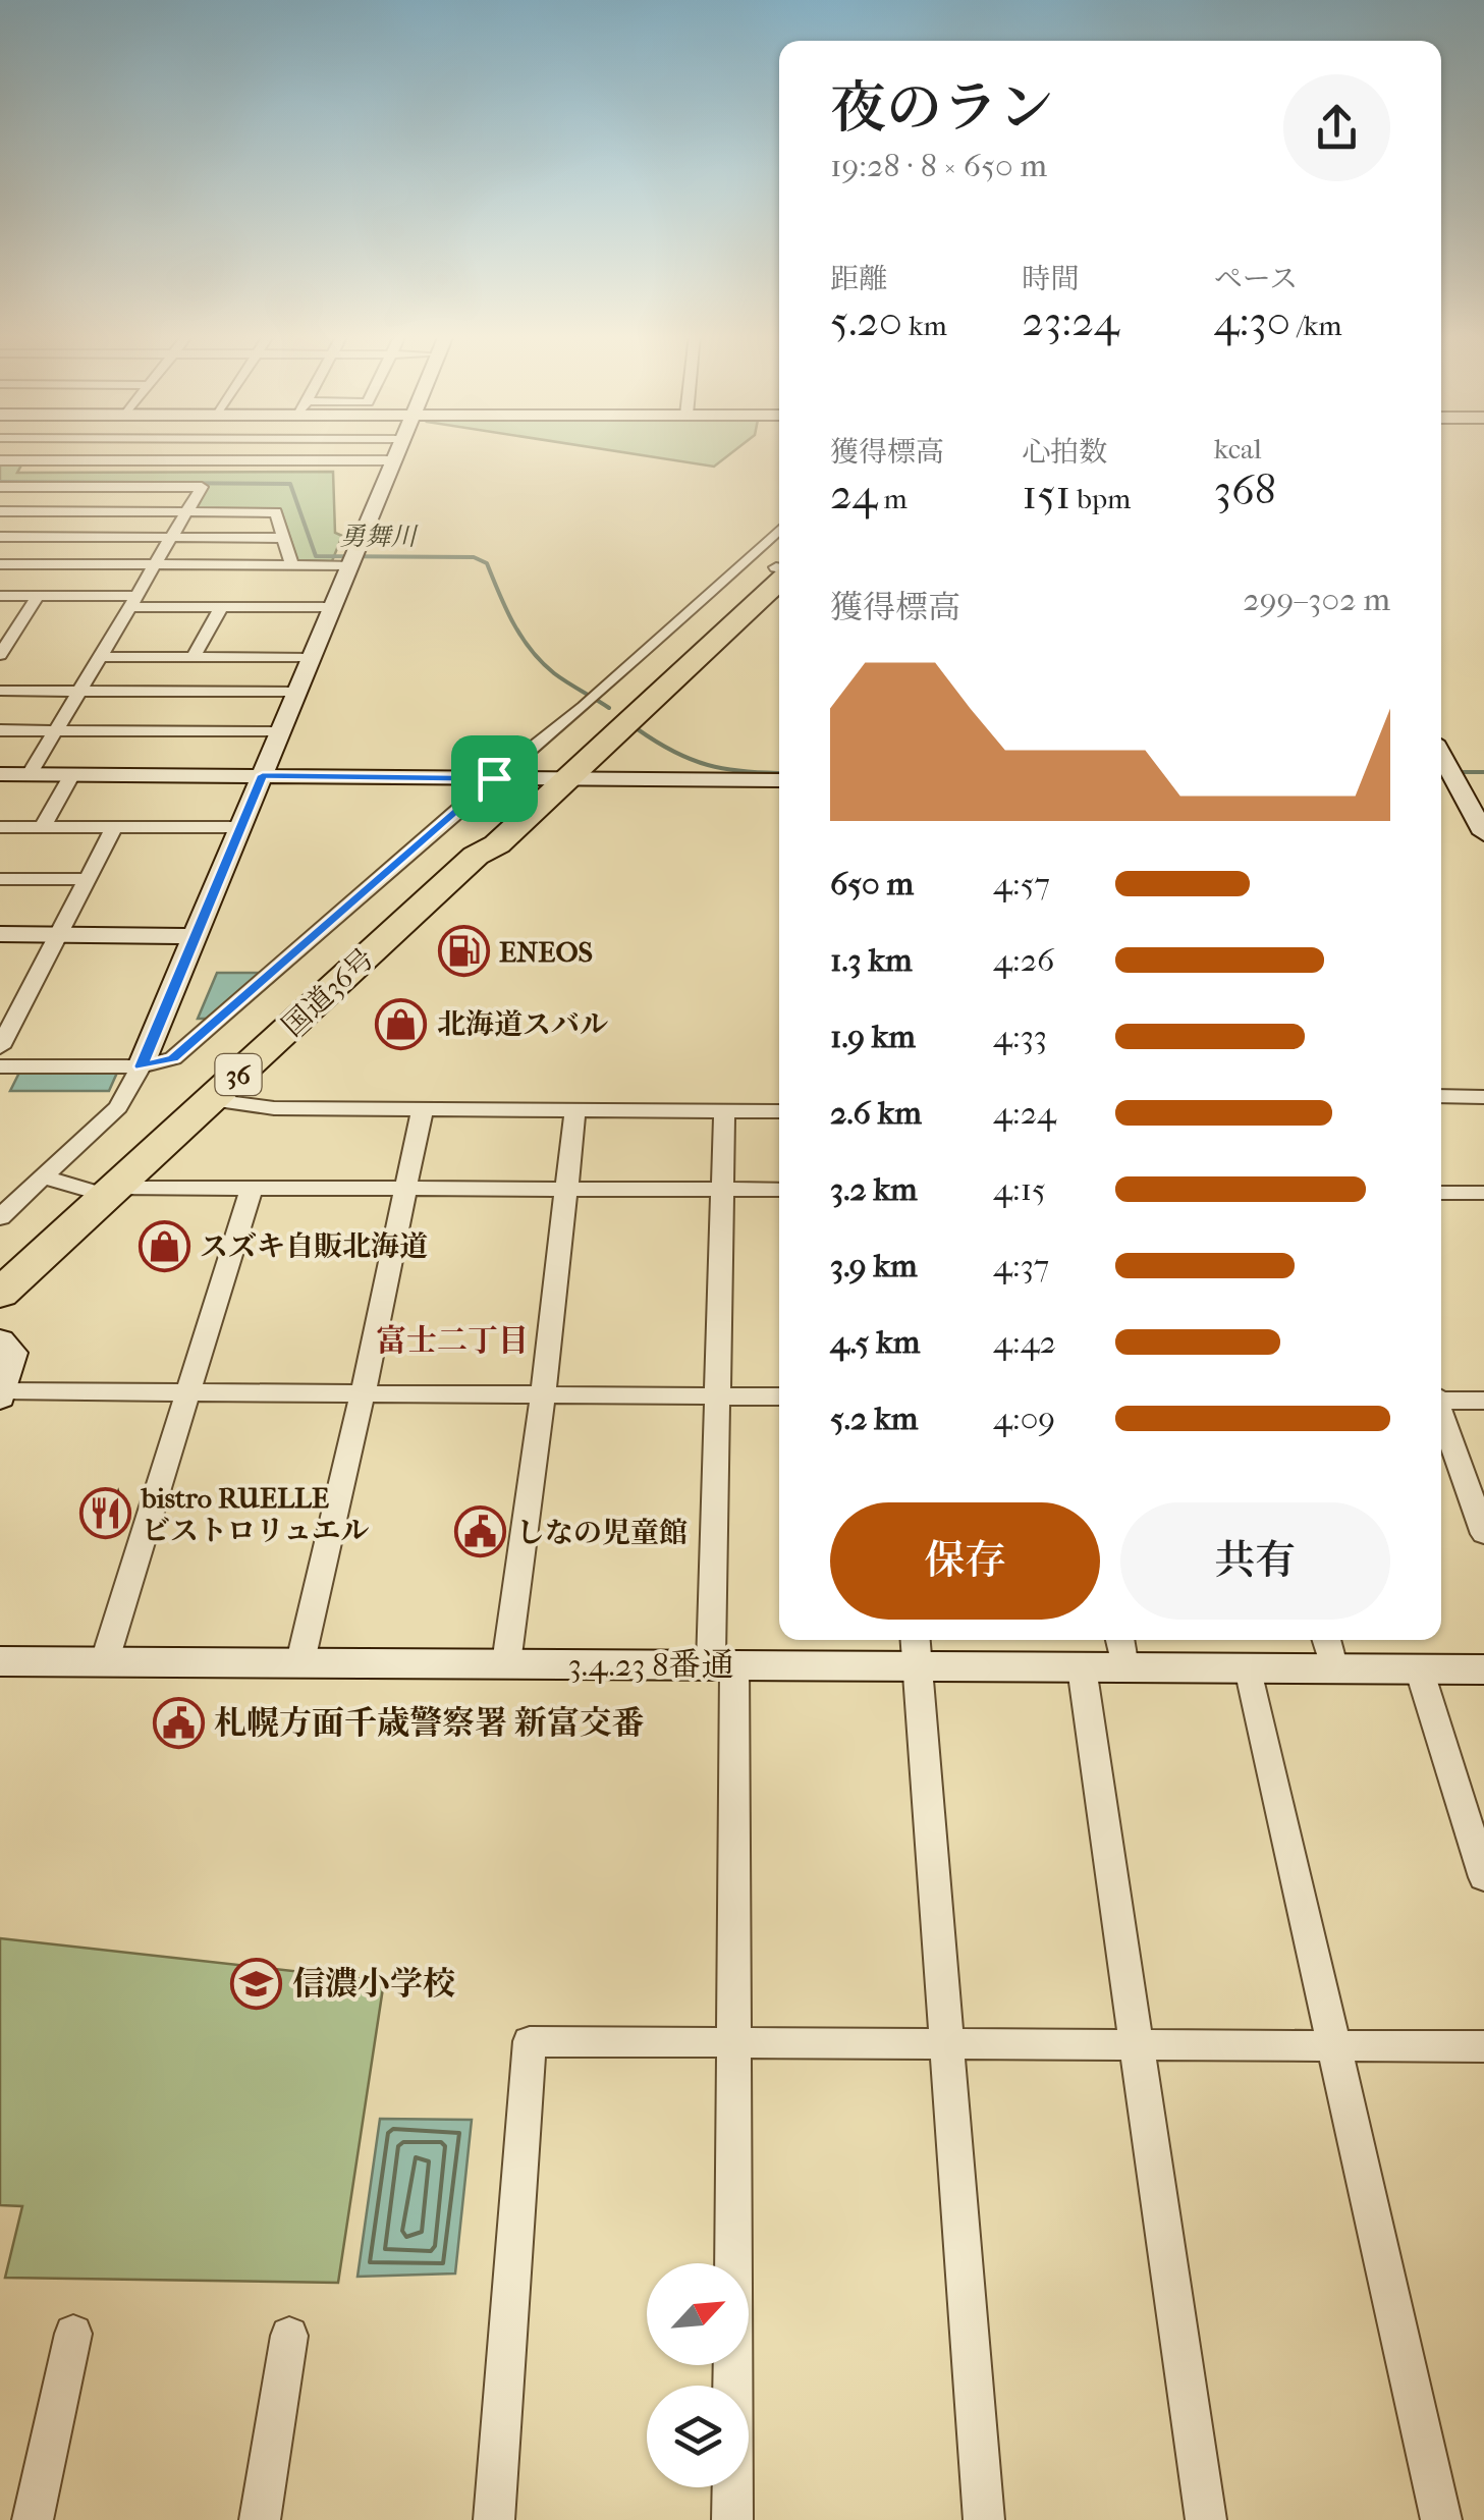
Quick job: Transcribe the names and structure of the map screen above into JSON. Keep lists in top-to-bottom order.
{
  "streets": {
    "highway": ["国道36号", "36"],
    "street": ["3.4.23 8番通"]
  },
  "districts": ["富士二丁目"],
  "water": ["勇舞川"],
  "places": {
    "fuel station": ["ENEOS"],
    "shop": ["北海道スバル", "スズキ自販北海道"],
    "restaurant": ["bistro RUELLE ビストロリュエル"],
    "public building": ["しなの児童館", "札幌方面千歳警察署 新富交番"],
    "school or university": ["信濃小学校"]
  },
  "north": "top right",
  "page": {
    "heading": ["夜のラン", "19:28 · 8 × 650 m"],
    "stats": [
      ["距離", "5.20 km"],
      ["時間", "23:24"],
      ["ペース", "4:30 /km"],
      ["獲得標高", "24 m"],
      ["心拍数", "151 bpm"],
      ["kcal", "368"]
    ],
    "chart": ["獲得標高", "299–302 m"],
    "list": [
      {
        "name": "650 m",
        "note": "4:57"
      },
      {
        "name": "1.3 km",
        "note": "4:26"
      },
      {
        "name": "1.9 km",
        "note": "4:33"
      },
      {
        "name": "2.6 km",
        "note": "4:24"
      },
      {
        "name": "3.2 km",
        "note": "4:15"
      },
      {
        "name": "3.9 km",
        "note": "4:37"
      },
      {
        "name": "4.5 km",
        "note": "4:42"
      },
      {
        "name": "5.2 km",
        "note": "4:09"
      }
    ],
    "buttons": ["保存", "共有"]
  }
}
